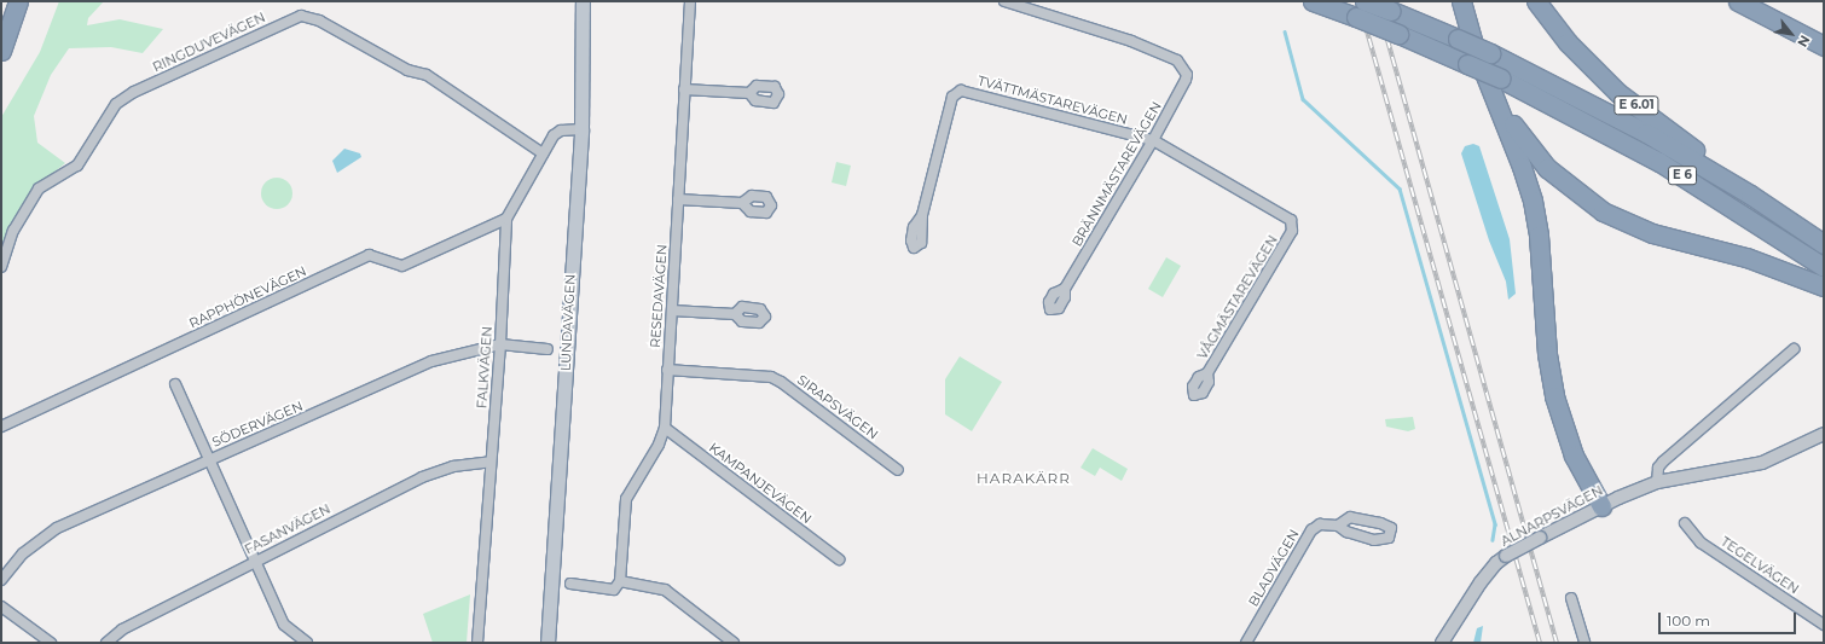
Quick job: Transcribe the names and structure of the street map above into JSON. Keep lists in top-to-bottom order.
{
  "streets": {
    "highway": ["E 6.01", "E 6"],
    "main road": ["LUNDAVÄGEN"],
    "street": [
      "RINGDUVEVÄGEN",
      "TVÄTTMÄSTAREVÄGEN",
      "BRÄNNMÄSTAREVÄGEN",
      "RESEDAVÄGEN",
      "RAPPHÖNEVÄGEN",
      "VÅGMÄSTAREVÄGEN",
      "FALKVÄGEN",
      "SIRAPSVÄGEN",
      "SÖDERVÄGEN",
      "KAMPANJEVÄGEN",
      "ALNARPSVÄGEN",
      "FASANVÄGEN",
      "TEGELVÄGEN",
      "BLADVÄGEN"
    ]
  },
  "crossings": [
    ["RINGDUVEVÄGEN", "FALKVÄGEN"],
    ["TVÄTTMÄSTAREVÄGEN", "BRÄNNMÄSTAREVÄGEN"],
    ["TVÄTTMÄSTAREVÄGEN", "VÅGMÄSTAREVÄGEN"],
    ["E 6.01", "E 6"],
    ["BRÄNNMÄSTAREVÄGEN", "VÅGMÄSTAREVÄGEN"],
    ["RESEDAVÄGEN", "SIRAPSVÄGEN"],
    ["RESEDAVÄGEN", "KAMPANJEVÄGEN"],
    ["RAPPHÖNEVÄGEN", "FALKVÄGEN"],
    ["LUNDAVÄGEN", "FALKVÄGEN"],
    ["FALKVÄGEN", "SÖDERVÄGEN"],
    ["FALKVÄGEN", "FASANVÄGEN"]
  ],
  "districts": ["HARAKÄRR"],
  "scale_bar": "100 m",
  "north": "bottom right"
}
